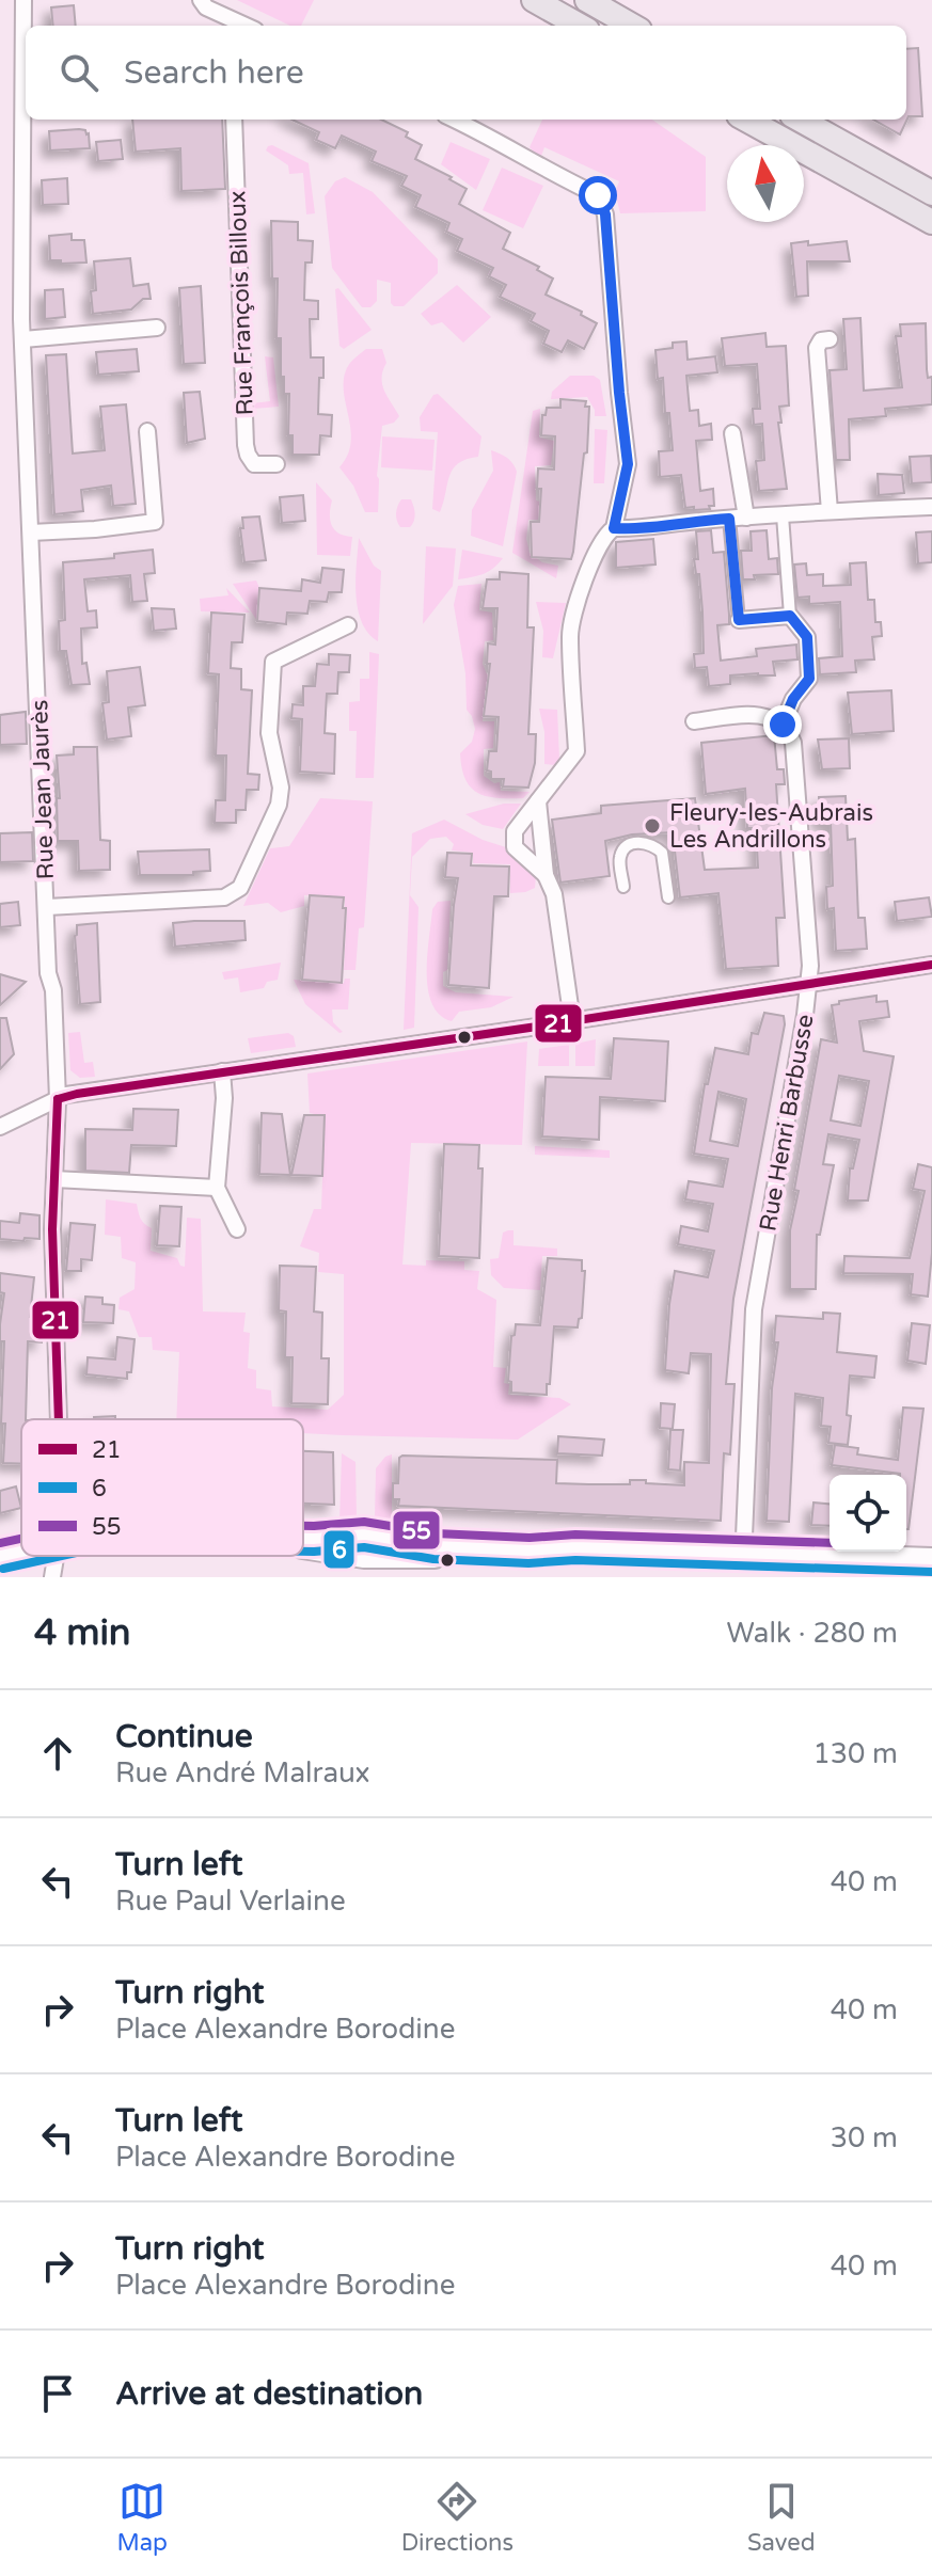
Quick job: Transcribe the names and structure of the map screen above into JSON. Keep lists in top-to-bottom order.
{
  "streets": {
    "street": ["Rue François Billoux", "Rue Jean Jaurès", "Rue Henri Barbusse"]
  },
  "places": ["Fleury-les-Aubrais Les Andrillons"],
  "lines": ["transit line 21", "transit line 55", "transit line 6"],
  "legend": ["21", "6", "55"],
  "north": "top",
  "page": {
    "search": "Search here",
    "heading": ["4 min", "Walk · 280 m"],
    "list": [
      ["Continue", "Rue André Malraux", "130 m"],
      ["Turn left", "Rue Paul Verlaine", "40 m"],
      ["Turn right", "Place Alexandre Borodine", "40 m"],
      ["Turn left", "Place Alexandre Borodine", "30 m"],
      ["Turn right", "Place Alexandre Borodine", "40 m"],
      "Arrive at destination"
    ],
    "nav": ["Map", "Directions", "Saved"]
  }
}
